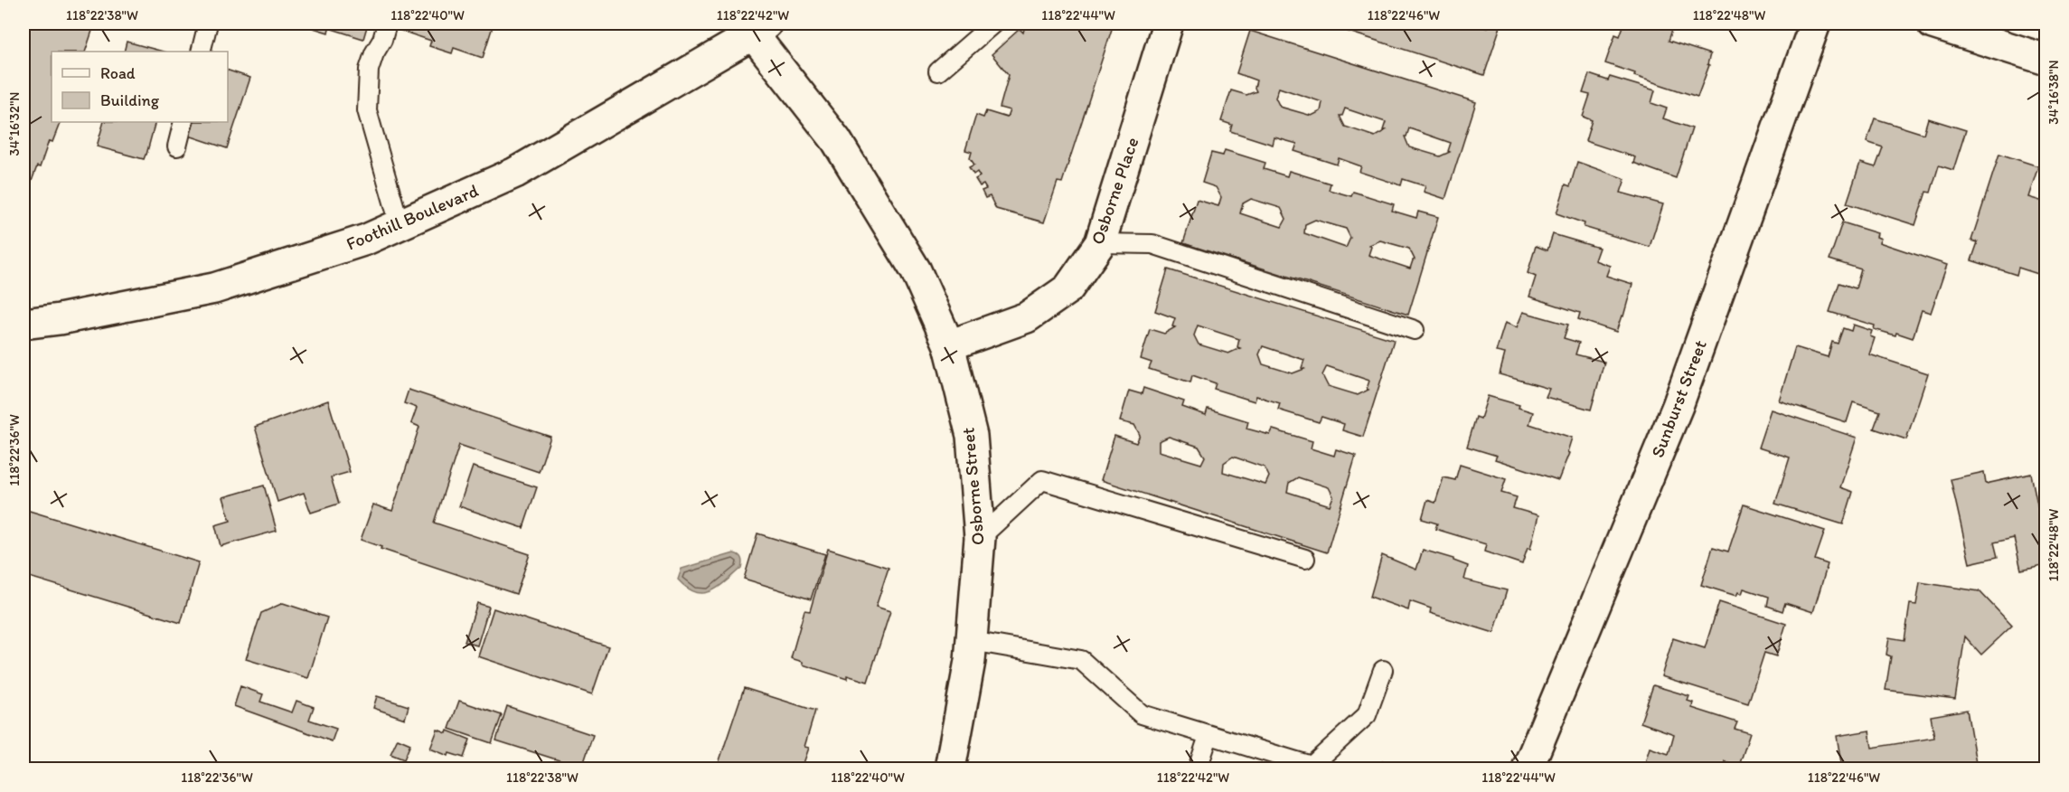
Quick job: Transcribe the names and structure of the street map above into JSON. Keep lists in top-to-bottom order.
{
  "streets": {
    "main road": [
      "Osborne Place",
      "Foothill Boulevard",
      "Sunburst Street",
      "Osborne Street"
    ]
  },
  "crossings": [
    ["Osborne Place", "Osborne Street"],
    ["Foothill Boulevard", "Osborne Street"]
  ],
  "legend": ["Road", "Building"],
  "coordinates": [
    "118°22'38\"W",
    "118°22'40\"W",
    "118°22'42\"W",
    "118°22'44\"W",
    "118°22'46\"W",
    "118°22'48\"W",
    "34°16'38\"N",
    "34°16'32\"N",
    "118°22'36\"W"
  ]
}
